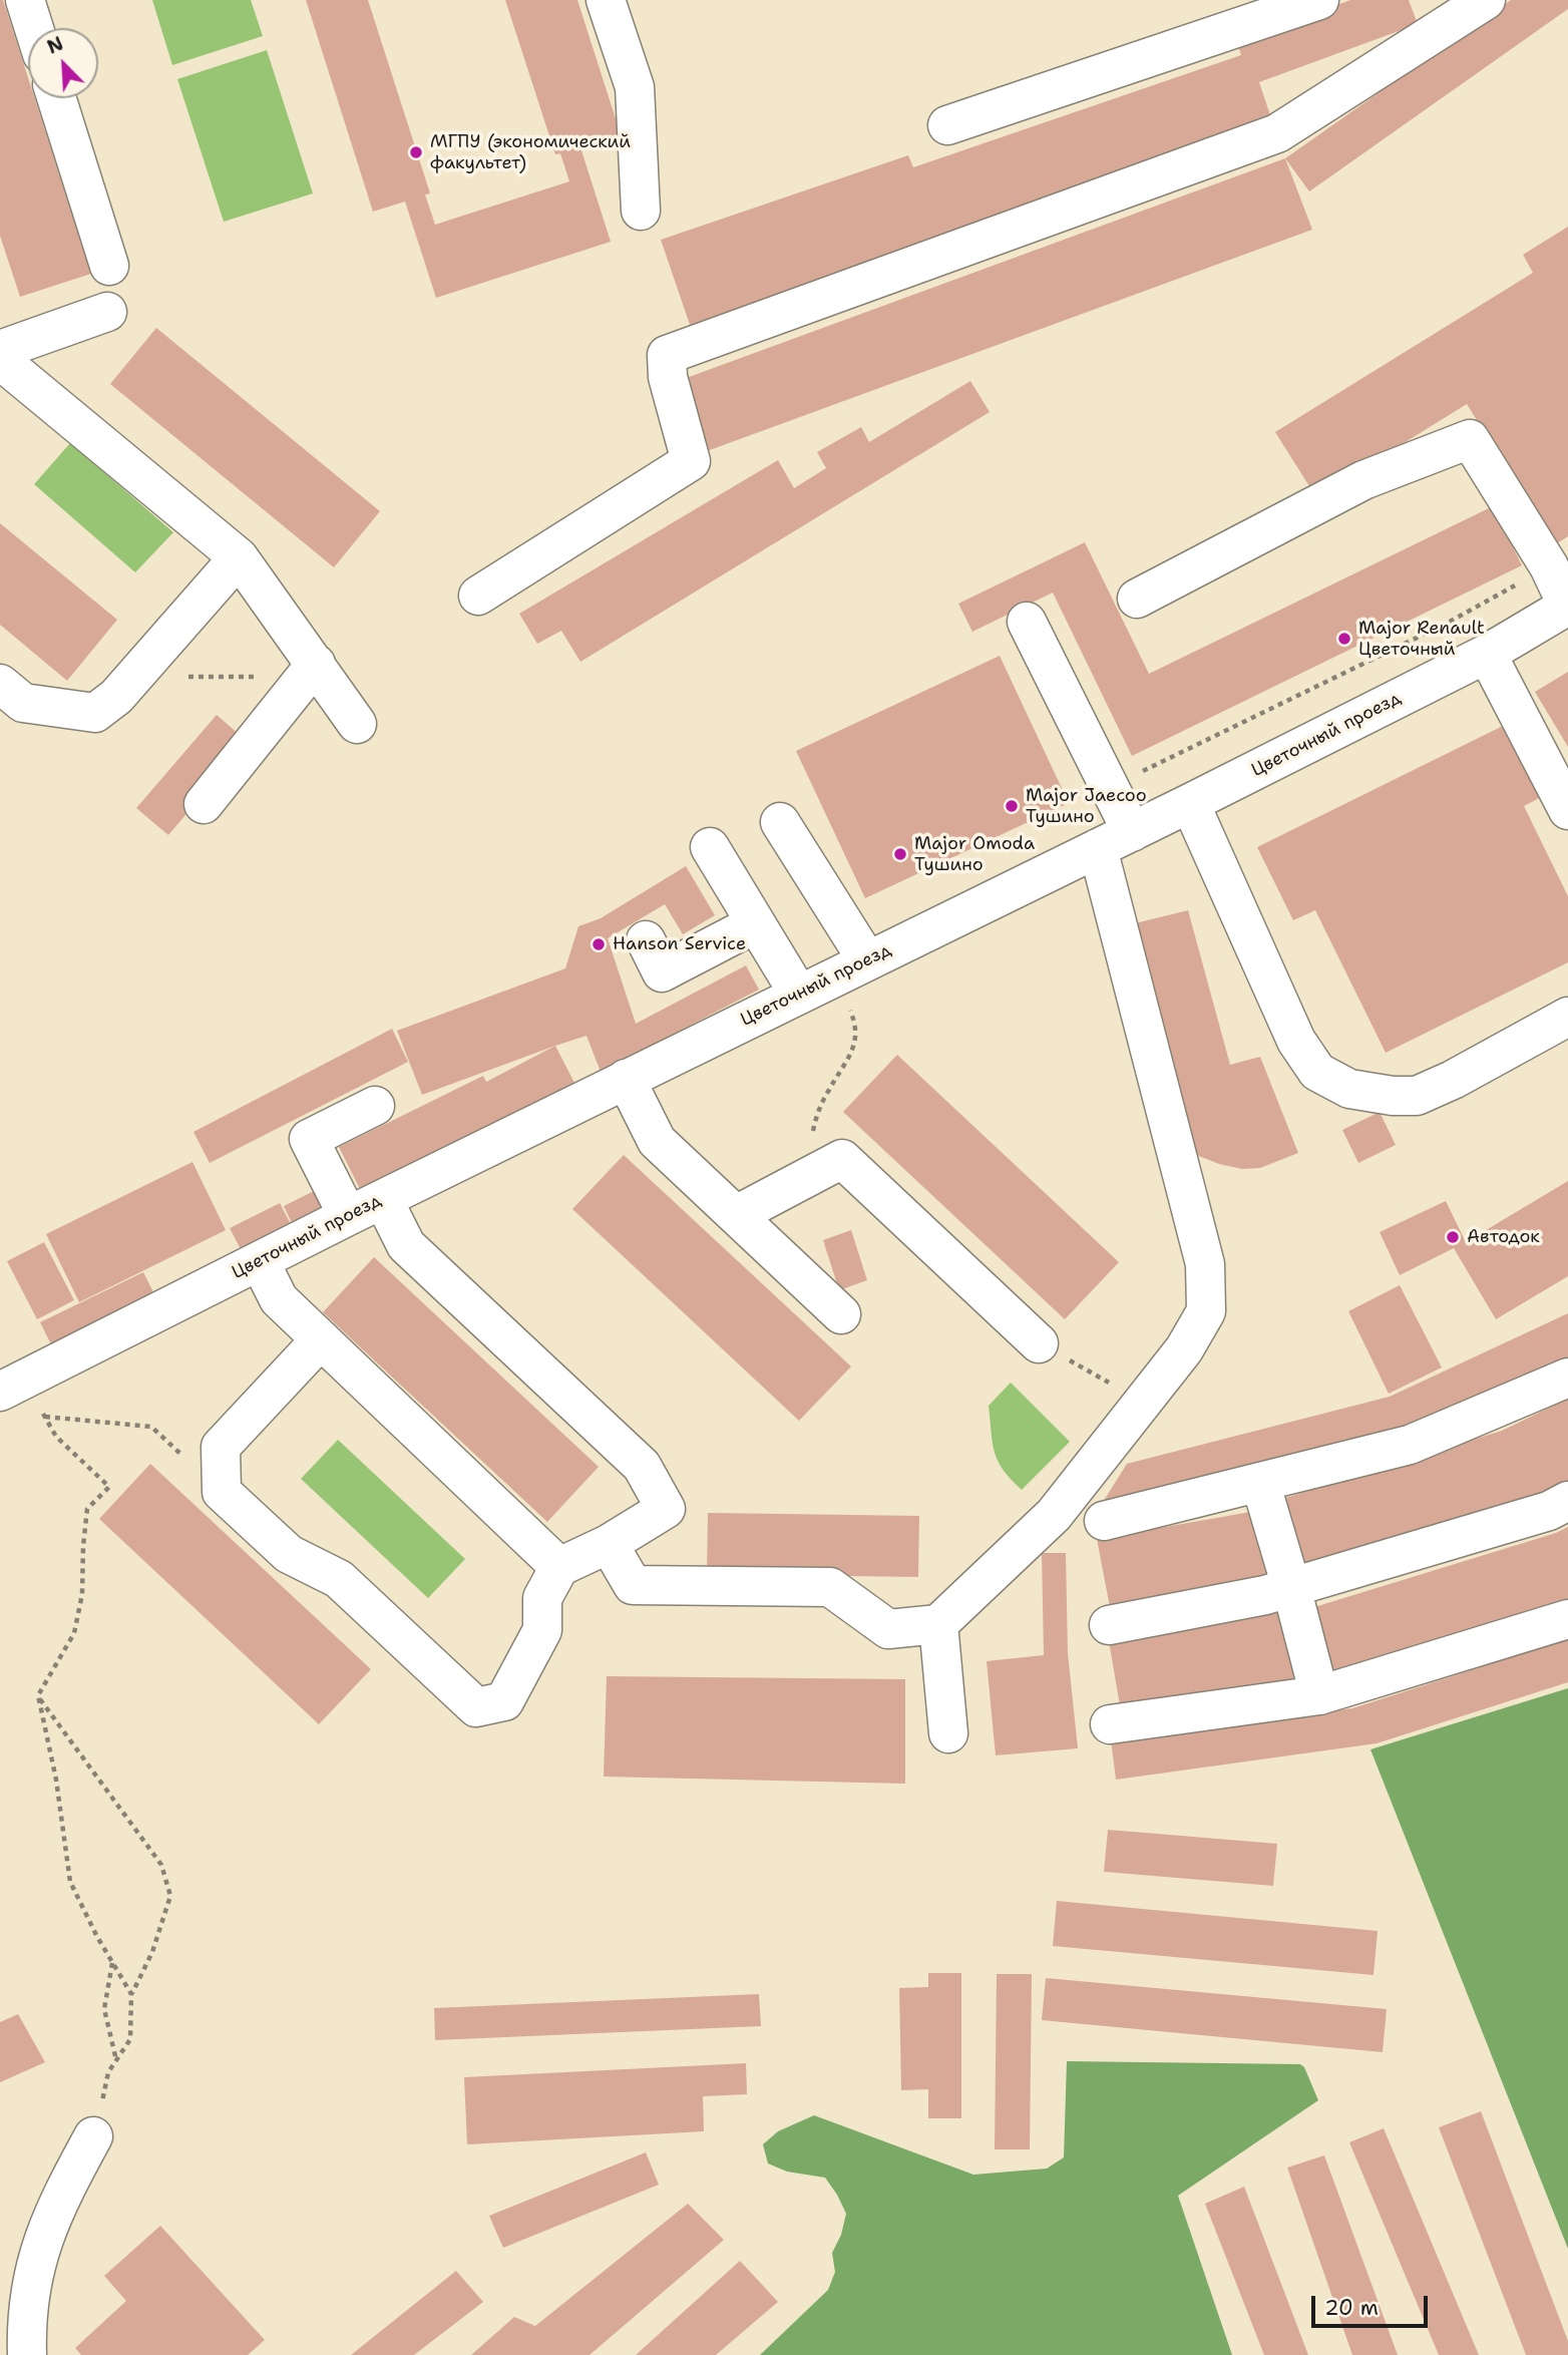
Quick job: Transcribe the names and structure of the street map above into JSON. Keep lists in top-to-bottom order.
{
  "streets": {
    "street": ["Цветочный проезд"]
  },
  "places": [
    "МГПУ (экономический факультет)",
    "Major Renault Цветочный",
    "Major Jaecoo Тушино",
    "Major Omoda Тушино",
    "Hanson Service",
    "Автодок"
  ],
  "scale_bar": "20 m",
  "north": "top left"
}
